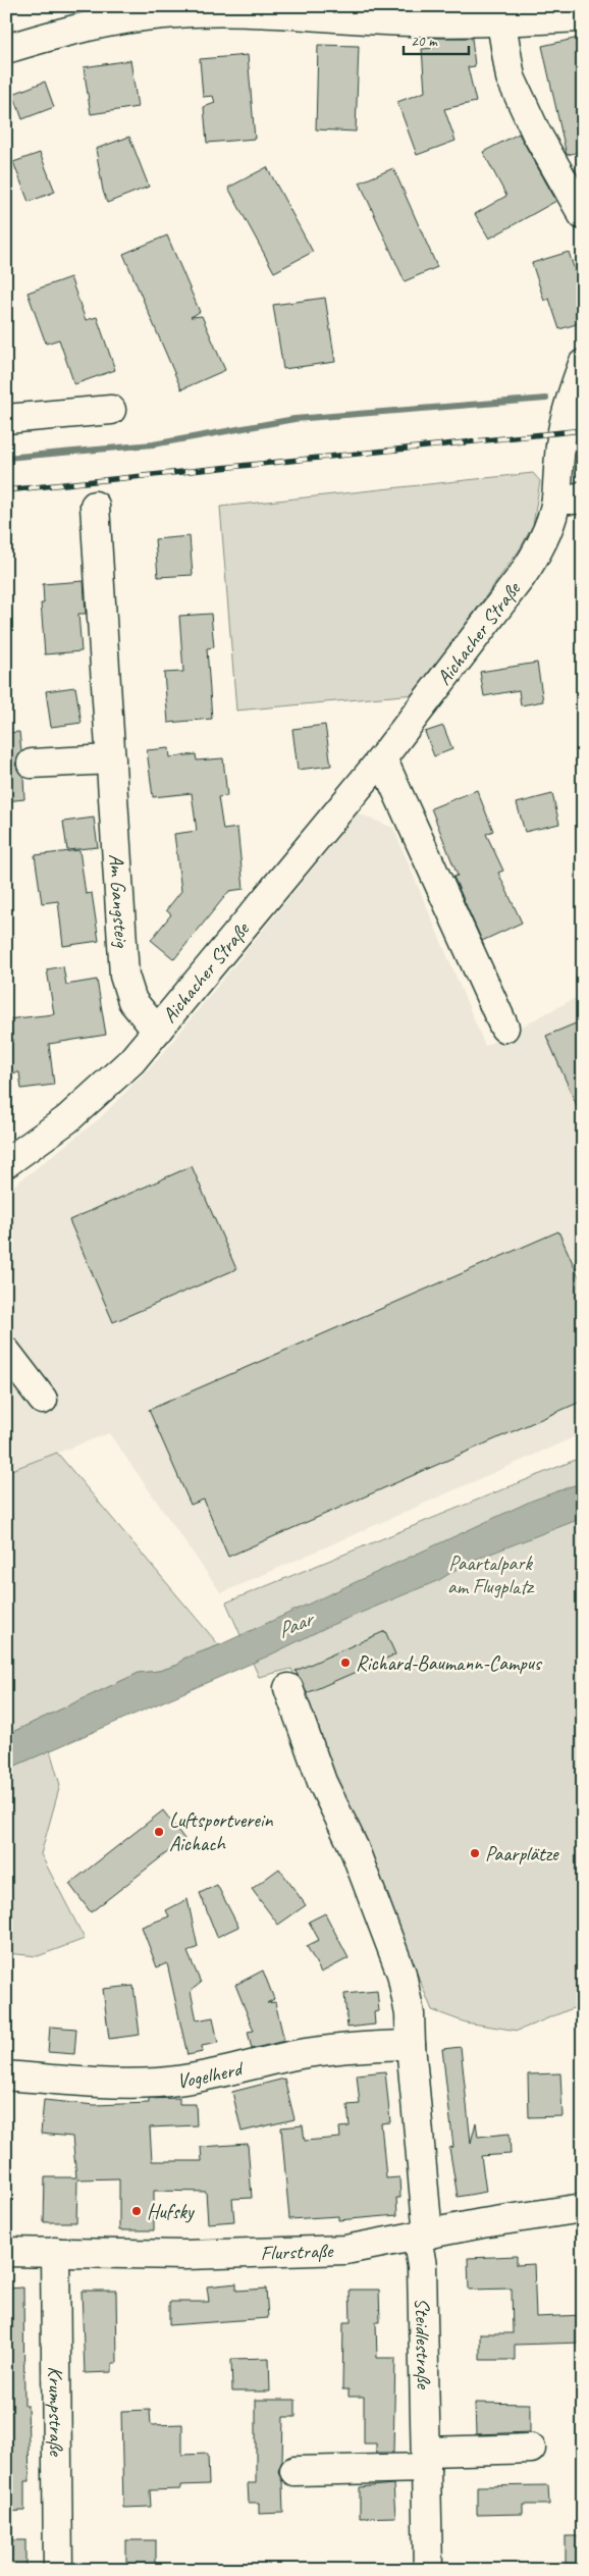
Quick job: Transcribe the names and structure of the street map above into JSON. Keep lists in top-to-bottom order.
{
  "streets": {
    "street": [
      "Aichacher Straße",
      "Am Gangsteig",
      "Vogelherd",
      "Flurstraße",
      "Steidlestraße",
      "Krumpstraße"
    ]
  },
  "crossings": [
    ["Aichacher Straße", "Am Gangsteig"],
    ["Flurstraße", "Steidlestraße"],
    ["Flurstraße", "Krumpstraße"]
  ],
  "water": ["Paar"],
  "parks": ["Paartalpark am Flugplatz"],
  "places": [
    "Richard-Baumann-Campus",
    "Luftsportverein Aichach",
    "Paarplätze",
    "Hufsky"
  ],
  "scale_bar": "20 m"
}
